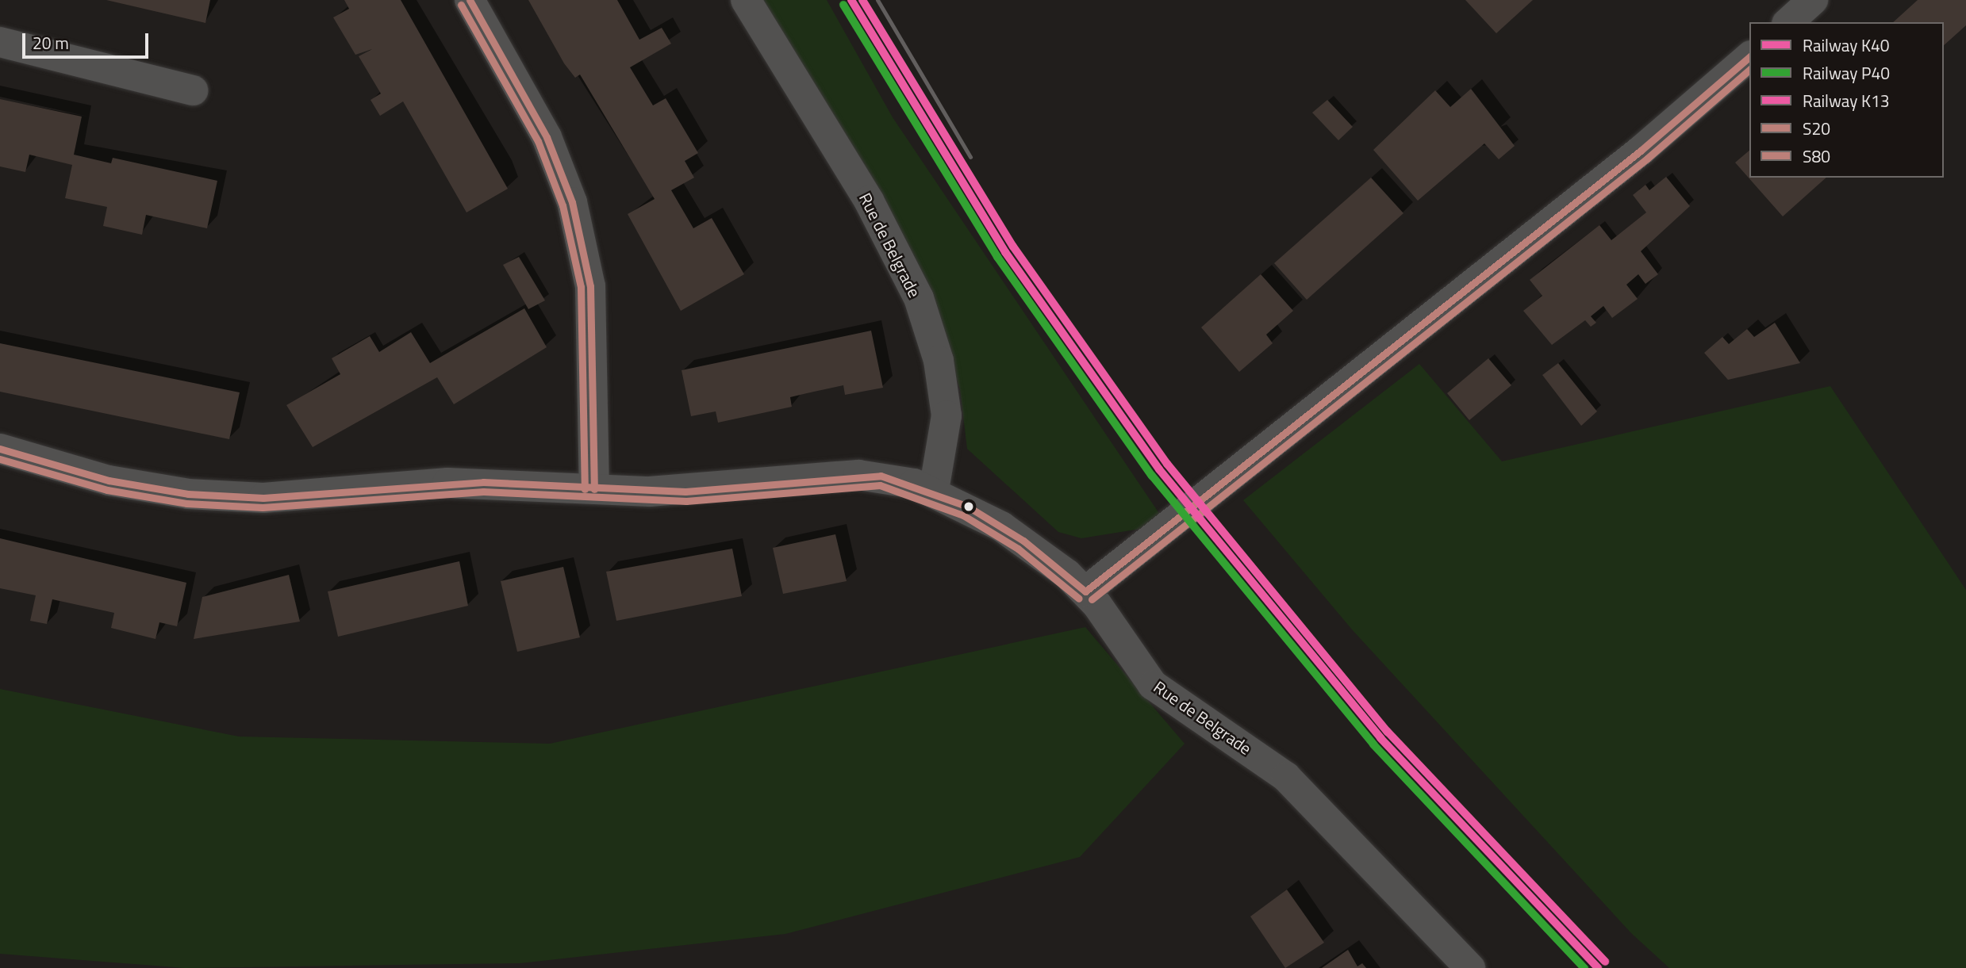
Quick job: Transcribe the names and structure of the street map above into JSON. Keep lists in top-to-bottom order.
{
  "streets": {
    "street": ["Rue de Belgrade"]
  },
  "lines": [
    "rail line K40",
    "rail line K13",
    "transit line S20",
    "rail line P40",
    "transit line S80"
  ],
  "legend": [
    "Railway K40",
    "Railway P40",
    "Railway K13",
    "S20",
    "S80"
  ],
  "scale_bar": "20 m"
}
